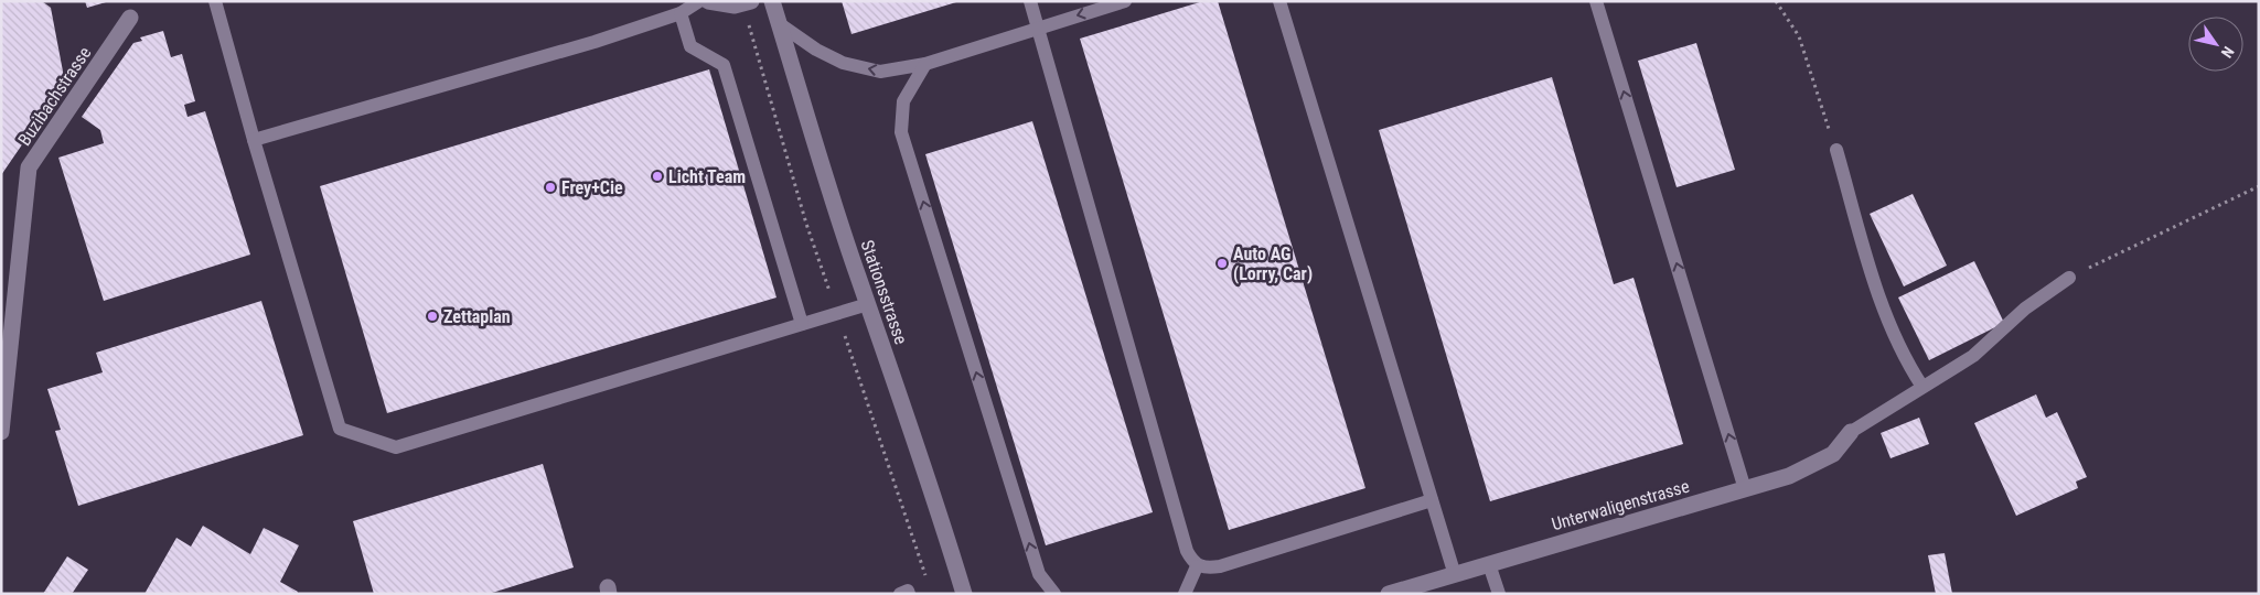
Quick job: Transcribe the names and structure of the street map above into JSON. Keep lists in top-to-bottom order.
{
  "streets": {
    "street": ["Buzibachstrasse", "Stationsstrasse", "Unterwaligenstrasse"]
  },
  "places": [
    "Licht Team",
    "Frey+Cie",
    "Auto AG (Lorry, Car)",
    "Zettaplan"
  ],
  "north": "bottom right"
}
